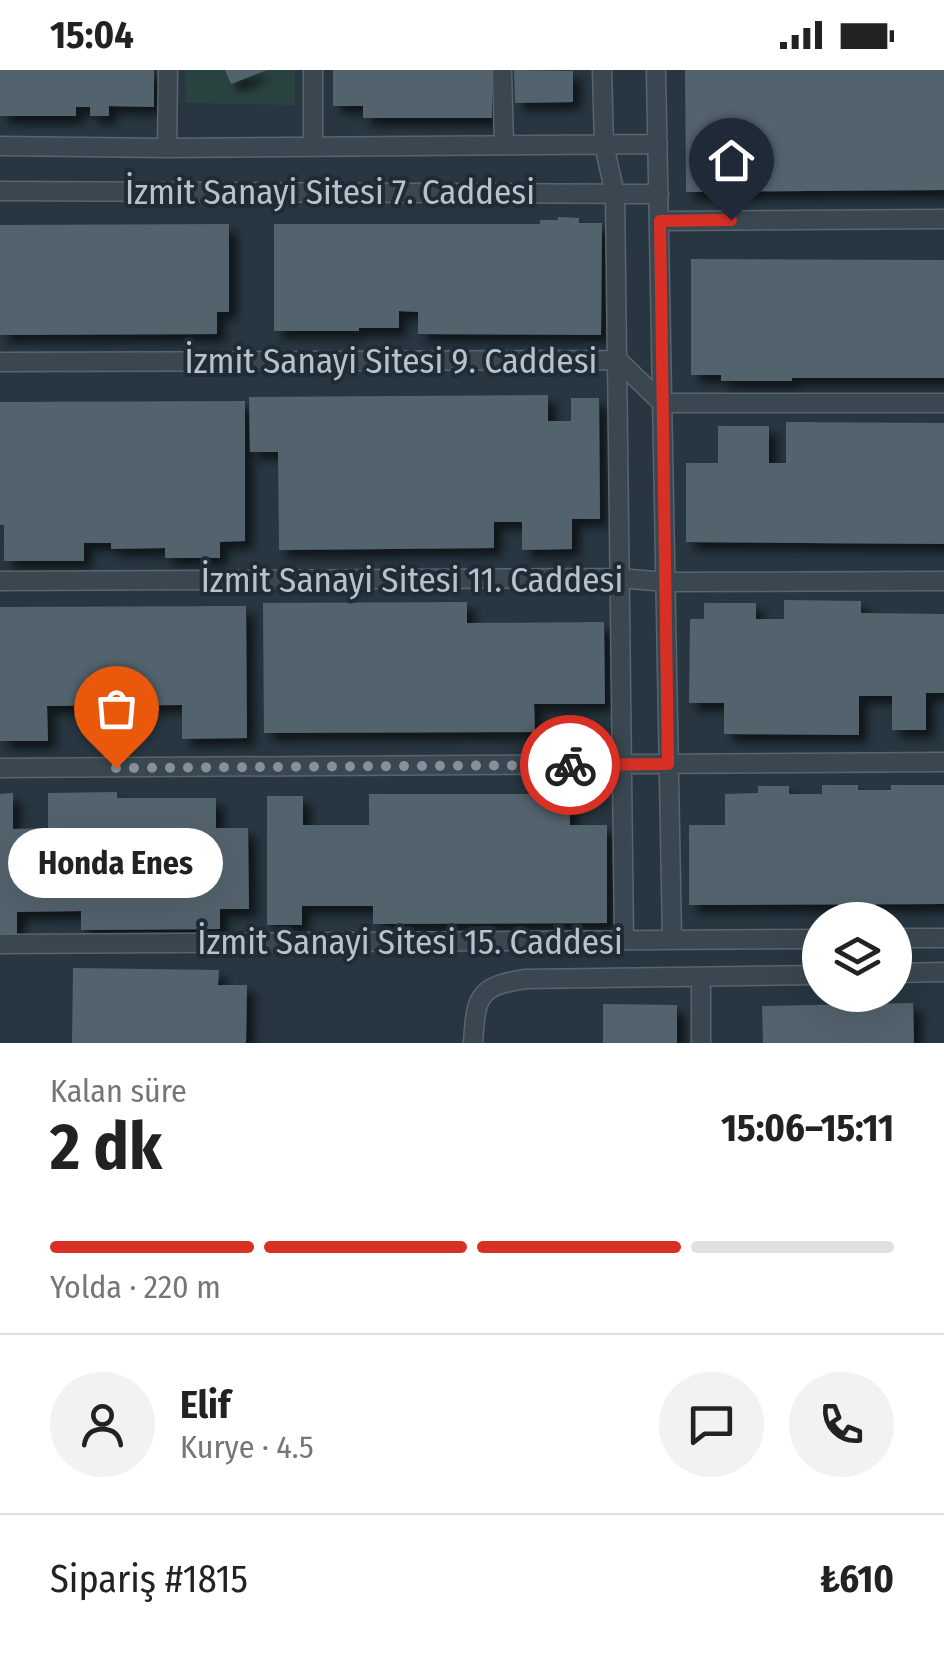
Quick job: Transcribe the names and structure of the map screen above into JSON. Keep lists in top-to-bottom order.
{
  "streets": {
    "street": [
      "İzmit Sanayi Sitesi 7. Caddesi",
      "İzmit Sanayi Sitesi 9. Caddesi",
      "İzmit Sanayi Sitesi 11. Caddesi",
      "İzmit Sanayi Sitesi 15. Caddesi"
    ]
  },
  "places": ["Honda Enes"],
  "page": {
    "status": "15:04",
    "bubble": "Honda Enes",
    "heading": ["2 dk", "Kalan süre", "15:06–15:11"],
    "panel": [
      "Elif",
      "Kurye · 4.5",
      "Sipariş #1815",
      "₺610"
    ],
    "bar": "Yolda · 220 m"
  }
}
